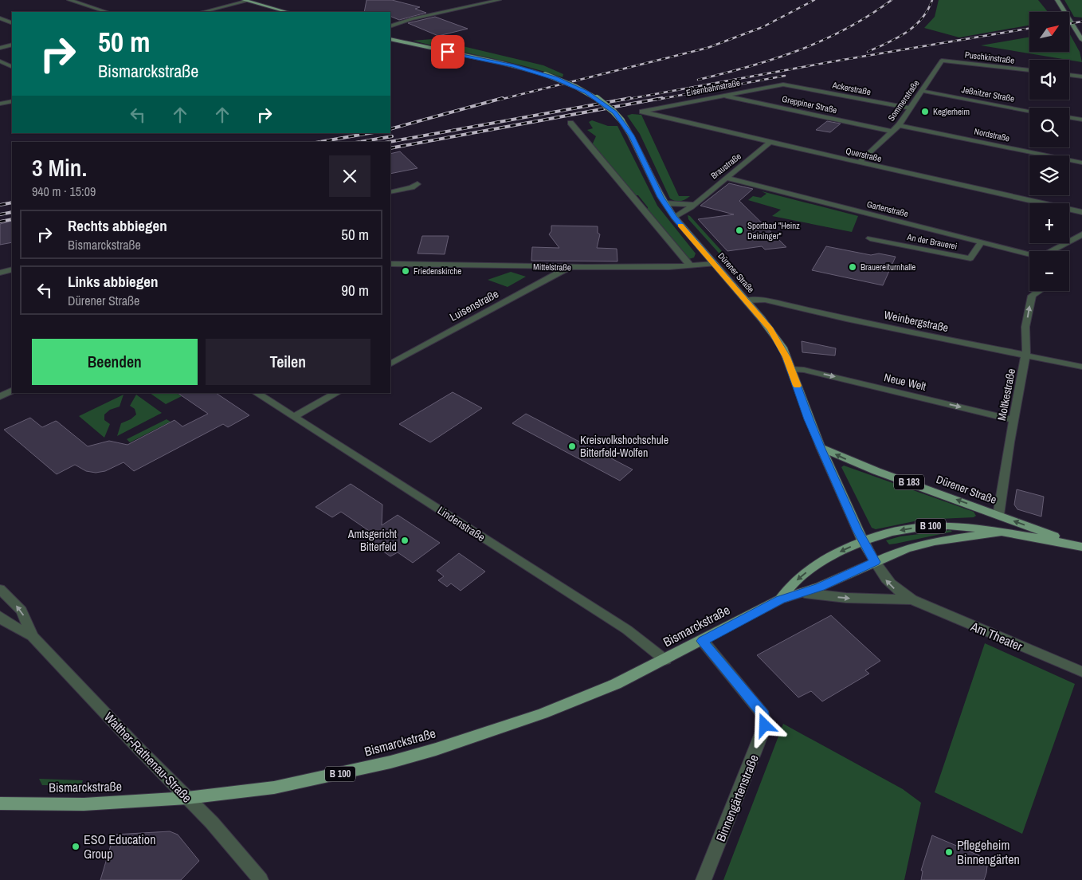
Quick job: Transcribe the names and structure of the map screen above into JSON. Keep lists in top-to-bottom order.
{
  "streets": {
    "main road": [
      "Dürener Straße",
      "B 183",
      "B 100",
      "Bismarckstraße"
    ],
    "street": [
      "Puschkinstraße",
      "Eisenbahnstraße",
      "Ackerstraße",
      "Jeßnitzer Straße",
      "Sommerstraße",
      "Greppiner Straße",
      "Nordstraße",
      "Querstraße",
      "Braustraße",
      "Gartenstraße",
      "An der Brauerei",
      "Mittelstraße",
      "Luisenstraße",
      "Weinbergstraße",
      "Neue Welt",
      "Moltkestraße",
      "Lindenstraße",
      "Am Theater",
      "Walther-Rathenau-Straße",
      "Binnengärtenstraße"
    ]
  },
  "crossings": [
    ["Puschkinstraße", "Sommerstraße"],
    ["Eisenbahnstraße", "Ackerstraße"],
    ["Eisenbahnstraße", "Greppiner Straße"],
    ["Eisenbahnstraße", "Querstraße"],
    ["Ackerstraße", "Sommerstraße"],
    ["Jeßnitzer Straße", "Sommerstraße"],
    ["Sommerstraße", "Greppiner Straße"],
    ["Sommerstraße", "Nordstraße"],
    ["Sommerstraße", "Querstraße"],
    ["Querstraße", "Braustraße"],
    ["Braustraße", "Gartenstraße"],
    ["Braustraße", "Dürener Straße"],
    ["Gartenstraße", "An der Brauerei"],
    ["Mittelstraße", "Dürener Straße"],
    ["Mittelstraße", "Luisenstraße"],
    ["Dürener Straße", "Weinbergstraße"],
    ["Dürener Straße", "Neue Welt"],
    ["Dürener Straße", "Moltkestraße"],
    ["Dürener Straße", "Bismarckstraße"],
    ["Dürener Straße", "Am Theater"],
    ["Weinbergstraße", "Moltkestraße"],
    ["Neue Welt", "Moltkestraße"],
    ["Lindenstraße", "Bismarckstraße"],
    ["Bismarckstraße", "Am Theater"],
    ["Bismarckstraße", "Walther-Rathenau-Straße"],
    ["Bismarckstraße", "Binnengärtenstraße"]
  ],
  "one_way": ["Neue Welt"],
  "places": [
    "Keglerheim",
    "Sportbad \"Heinz Deininger\"",
    "Brauereiturnhalle",
    "Friedenskirche",
    "Kreisvolkshochschule Bitterfeld-Wolfen",
    "Amtsgericht Bitterfeld",
    "ESO Education Group",
    "Pflegeheim Binnengärten"
  ],
  "north": "top right",
  "page": {
    "map_buttons": ["+", "−"],
    "turn": ["50 m", "Bismarckstraße"],
    "heading": ["3 Min.", "940 m · 15:09"],
    "list": [
      {
        "name": "Rechts abbiegen",
        "note": "Bismarckstraße",
        "value": "50 m"
      },
      {
        "name": "Links abbiegen",
        "note": "Dürener Straße",
        "value": "90 m"
      }
    ],
    "buttons": ["Beenden", "Teilen"]
  }
}
